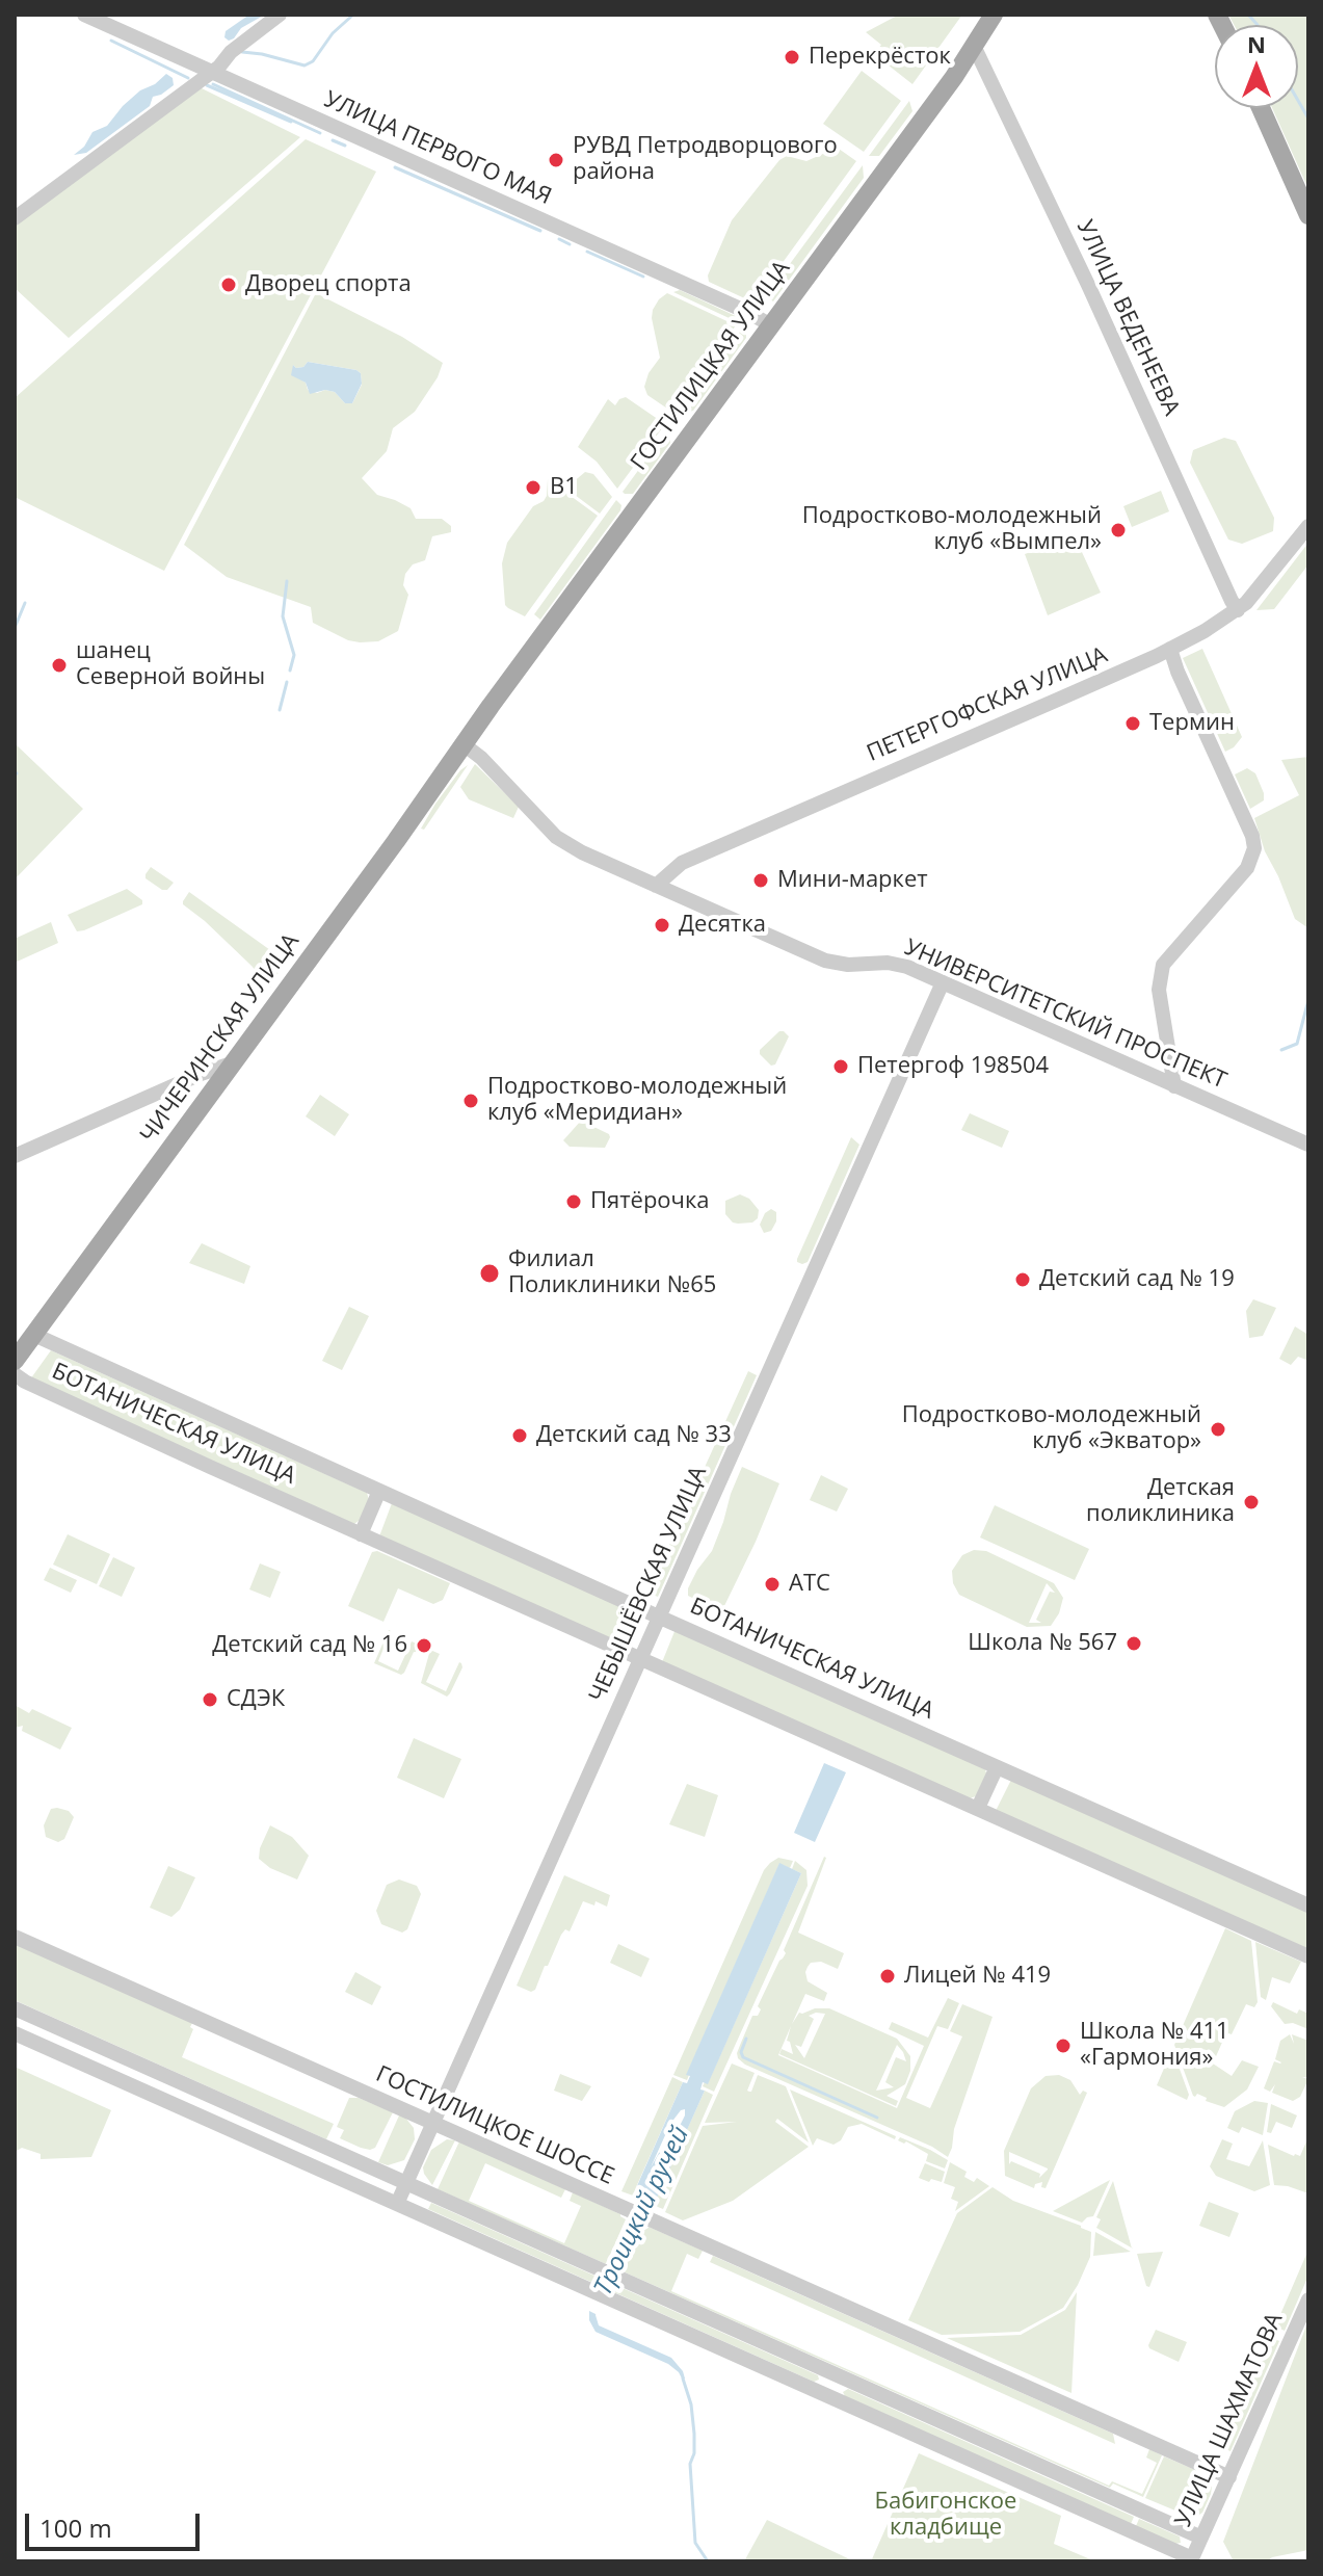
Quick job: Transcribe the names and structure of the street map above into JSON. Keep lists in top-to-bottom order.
{
  "streets": {
    "main road": ["ГОСТИЛИЦКАЯ УЛИЦА", "ЧИЧЕРИНСКАЯ УЛИЦА"],
    "street": [
      "УЛИЦА ПЕРВОГО МАЯ",
      "УЛИЦА ВЕДЕНЕЕВА",
      "ПЕТЕРГОФСКАЯ УЛИЦА",
      "УНИВЕРСИТЕТСКИЙ ПРОСПЕКТ",
      "БОТАНИЧЕСКАЯ УЛИЦА",
      "ЧЕБЫШЁВСКАЯ УЛИЦА",
      "ГОСТИЛИЦКОЕ ШОССЕ",
      "УЛИЦА ШАХМАТОВА"
    ]
  },
  "crossings": [
    ["УЛИЦА ПЕРВОГО МАЯ", "ГОСТИЛИЦКАЯ УЛИЦА"],
    ["УЛИЦА ВЕДЕНЕЕВА", "ГОСТИЛИЦКАЯ УЛИЦА"],
    ["УЛИЦА ВЕДЕНЕЕВА", "ПЕТЕРГОФСКАЯ УЛИЦА"],
    ["ГОСТИЛИЦКАЯ УЛИЦА", "УНИВЕРСИТЕТСКИЙ ПРОСПЕКТ"],
    ["ГОСТИЛИЦКАЯ УЛИЦА", "ЧИЧЕРИНСКАЯ УЛИЦА"],
    ["ПЕТЕРГОФСКАЯ УЛИЦА", "УНИВЕРСИТЕТСКИЙ ПРОСПЕКТ"],
    ["УНИВЕРСИТЕТСКИЙ ПРОСПЕКТ", "ЧИЧЕРИНСКАЯ УЛИЦА"],
    ["УНИВЕРСИТЕТСКИЙ ПРОСПЕКТ", "ЧЕБЫШЁВСКАЯ УЛИЦА"],
    ["ЧИЧЕРИНСКАЯ УЛИЦА", "БОТАНИЧЕСКАЯ УЛИЦА"],
    ["БОТАНИЧЕСКАЯ УЛИЦА", "ЧЕБЫШЁВСКАЯ УЛИЦА"],
    ["ЧЕБЫШЁВСКАЯ УЛИЦА", "ГОСТИЛИЦКОЕ ШОССЕ"],
    ["ГОСТИЛИЦКОЕ ШОССЕ", "УЛИЦА ШАХМАТОВА"]
  ],
  "water": ["Троицкий ручей"],
  "parks": ["Бабигонское кладбище"],
  "places": [
    "Перекрёсток",
    "РУВД Петродворцового района",
    "Дворец спорта",
    "В1",
    "Подростково-молодежный клуб «Вымпел»",
    "шанец Северной войны",
    "Термин",
    "Мини-маркет",
    "Десятка",
    "Петергоф 198504",
    "Подростково-молодежный клуб «Меридиан»",
    "Пятёрочка",
    "Филиал Поликлиники №65",
    "Детский сад № 19",
    "Подростково-молодежный клуб «Экватор»",
    "Детский сад № 33",
    "Детская поликлиника",
    "АТС",
    "Школа № 567",
    "Детский сад № 16",
    "СДЭК",
    "Лицей № 419",
    "Школа № 411 «Гармония»"
  ],
  "scale_bar": "100 m",
  "north": "top"
}
